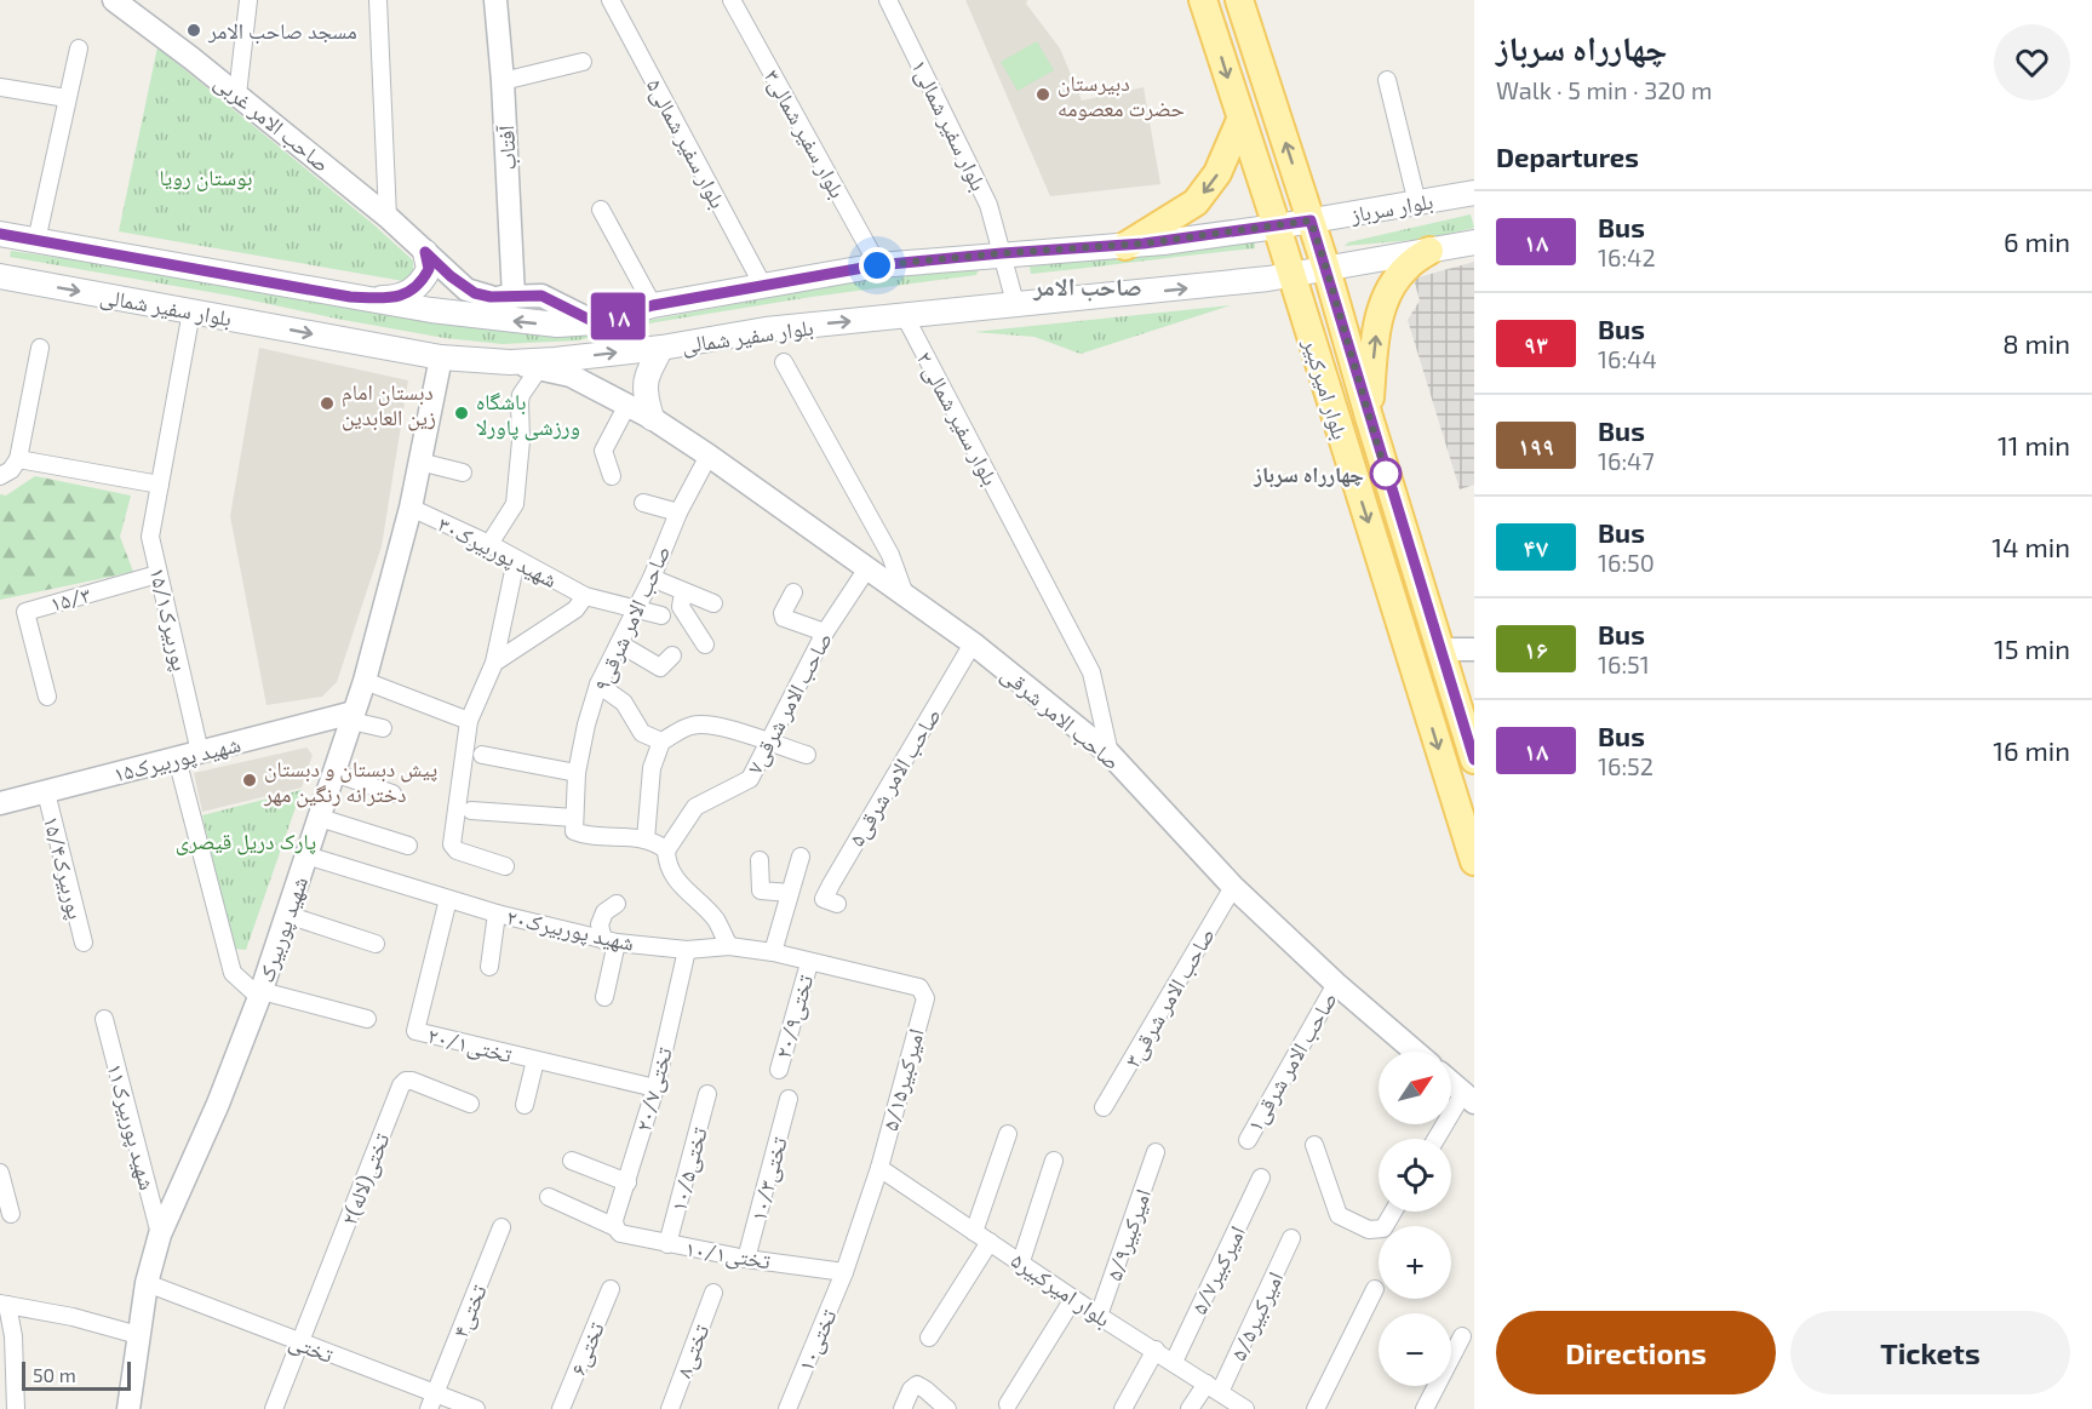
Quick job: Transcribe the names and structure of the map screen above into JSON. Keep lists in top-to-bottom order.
{
  "streets": {
    "main road": ["بلوار سرباز", "بلوار سفیر شمالی", "بلوار امیرکبیر"],
    "street": [
      "صاحب الامر غربی",
      "بلوار سفیر شمالی۱",
      "بلوار سفیر شمالی۳",
      "بلوار سفیر شمالی۵",
      "آفتاب",
      "بلوار سفیر شمالی ۲",
      "شهید پوربیرک۳۰",
      "۱۵/۳",
      "صاحب الامر شرقی۹",
      "پوربیرک۱۵/۱",
      "صاحب الامر شرقی۷",
      "صاحب الامر شرقی",
      "شهید پوربیرک۱۵",
      "صاحب الامر شرقی۵",
      "پوربیرک۱۵/۴",
      "شهید پوربیرک",
      "شهید پوربیرک۲۰",
      "صاحب الامر شرقی۳",
      "تختی۲۰/۹",
      "تختی۲۰/۱",
      "صاحب الامر شرقی۱",
      "امیرکبیر۵/۱۵",
      "تختی۲۰/۷",
      "شهید پوربیرک۱۱",
      "تختی۱۰/۵",
      "۲تختی(لاله)",
      "تختی۱۰/۳",
      "امیرکبیر۵/۹",
      "تختی۱۰/۱",
      "امیرکبیر۵/۷",
      "بلوار امیرکبیر۵",
      "تختی۴",
      "امیرکبیر۵/۵",
      "تختی۱۰",
      "تختی",
      "تختی۶",
      "تختی۸"
    ]
  },
  "crossings": [
    ["بلوار سفیر شمالی۱", "بلوار سفیر شمالی"],
    ["بلوار سفیر شمالی۳", "بلوار سفیر شمالی"],
    ["بلوار سفیر شمالی۵", "بلوار سفیر شمالی"],
    ["بلوار سرباز", "بلوار سفیر شمالی"],
    ["بلوار سرباز", "بلوار امیرکبیر"],
    ["بلوار سفیر شمالی", "بلوار امیرکبیر"],
    ["بلوار سفیر شمالی", "بلوار سفیر شمالی ۲"],
    ["بلوار سفیر شمالی", "پوربیرک۱۵/۱"],
    ["بلوار سفیر شمالی", "صاحب الامر شرقی"],
    ["بلوار سفیر شمالی", "شهید پوربیرک"],
    ["بلوار سفیر شمالی ۲", "صاحب الامر شرقی"],
    ["شهید پوربیرک۳۰", "صاحب الامر شرقی۹"],
    ["شهید پوربیرک۳۰", "شهید پوربیرک"],
    ["۱۵/۳", "پوربیرک۱۵/۱"],
    ["صاحب الامر شرقی۹", "صاحب الامر شرقی"],
    ["پوربیرک۱۵/۱", "شهید پوربیرک۱۵"],
    ["صاحب الامر شرقی۷", "صاحب الامر شرقی"],
    ["صاحب الامر شرقی", "صاحب الامر شرقی۵"],
    ["صاحب الامر شرقی", "صاحب الامر شرقی۳"],
    ["صاحب الامر شرقی", "صاحب الامر شرقی۱"],
    ["شهید پوربیرک۱۵", "پوربیرک۱۵/۴"],
    ["شهید پوربیرک۱۵", "شهید پوربیرک"],
    ["شهید پوربیرک", "شهید پوربیرک۲۰"],
    ["شهید پوربیرک", "شهید پوربیرک۱۱"],
    ["شهید پوربیرک", "تختی"],
    ["شهید پوربیرک۲۰", "تختی۲۰/۹"],
    ["شهید پوربیرک۲۰", "تختی۲۰/۱"],
    ["شهید پوربیرک۲۰", "امیرکبیر۵/۱۵"],
    ["شهید پوربیرک۲۰", "تختی۲۰/۷"],
    ["تختی۲۰/۱", "تختی۲۰/۷"],
    ["امیرکبیر۵/۱۵", "تختی۱۰/۱"],
    ["امیرکبیر۵/۱۵", "بلوار امیرکبیر۵"],
    ["امیرکبیر۵/۱۵", "تختی۱۰"],
    ["تختی۲۰/۷", "تختی۱۰/۱"],
    ["تختی۱۰/۵", "تختی۱۰/۱"],
    ["۲تختی(لاله)", "تختی"],
    ["تختی۱۰/۳", "تختی۱۰/۱"],
    ["امیرکبیر۵/۹", "بلوار امیرکبیر۵"],
    ["تختی۱۰/۱", "تختی۱۰"],
    ["امیرکبیر۵/۷", "بلوار امیرکبیر۵"],
    ["بلوار امیرکبیر۵", "امیرکبیر۵/۵"],
    ["تختی۴", "تختی"]
  ],
  "districts": ["صاحب الامر"],
  "parks": ["بوستان رویا", "پارک دریل قیصری"],
  "places": [
    "مسجد صاحب الامر",
    "دبیرستان حضرت معصومه",
    "دبستان امام زین العابدین",
    "باشگاه ورزشی پاورلا",
    "چهارراه سرباز",
    "پیش دبستان و دبستان دخترانه رنگین مهر"
  ],
  "lines": ["bus line ۱۸"],
  "scale_bar": "50 m",
  "north": "top right",
  "page": {
    "on_map": "۱۸",
    "heading": [
      ["چهارراه سرباز", "Walk · 5 min · 320 m"],
      "Departures"
    ],
    "list": [
      {
        "mark": "۱۸",
        "name": "Bus",
        "note": "16:42",
        "value": "6 min"
      },
      {
        "mark": "۹۳",
        "name": "Bus",
        "note": "16:44",
        "value": "8 min"
      },
      {
        "mark": "۱۹۹",
        "name": "Bus",
        "note": "16:47",
        "value": "11 min"
      },
      {
        "mark": "۴۷",
        "name": "Bus",
        "note": "16:50",
        "value": "14 min"
      },
      {
        "mark": "۱۶",
        "name": "Bus",
        "note": "16:51",
        "value": "15 min"
      },
      {
        "mark": "۱۸",
        "name": "Bus",
        "note": "16:52",
        "value": "16 min"
      }
    ],
    "map_buttons": ["+", "−"],
    "buttons": ["Directions", "Tickets"],
    "scale": "50 m"
  }
}
